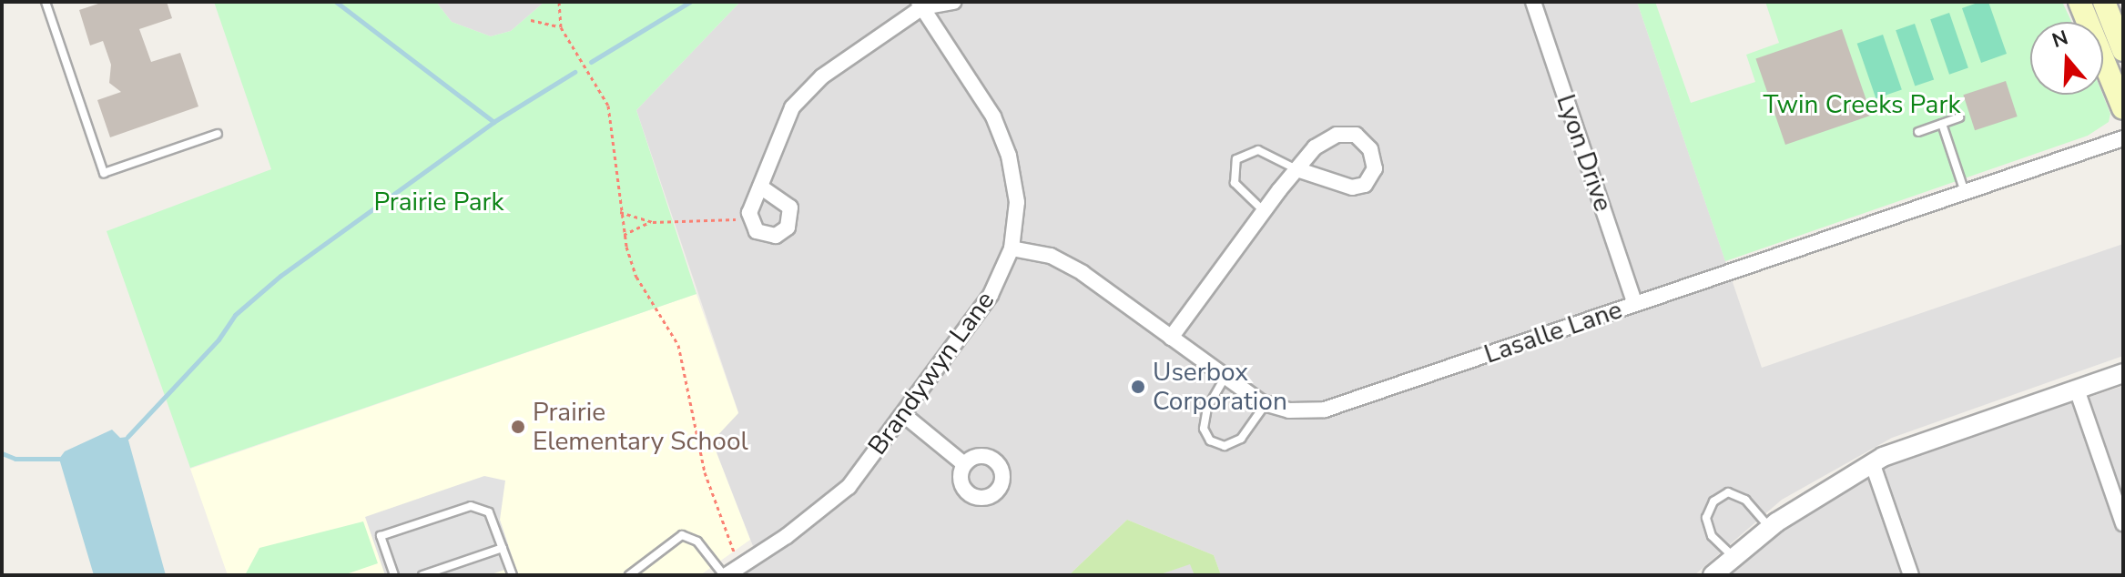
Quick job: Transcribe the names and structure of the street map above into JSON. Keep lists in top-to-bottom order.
{
  "streets": {
    "street": ["Lyon Drive", "Lasalle Lane", "Brandywyn Lane"]
  },
  "crossings": [
    ["Lyon Drive", "Lasalle Lane"],
    ["Lasalle Lane", "Brandywyn Lane"]
  ],
  "parks": ["Twin Creeks Park", "Prairie Park"],
  "places": ["Userbox Corporation", "Prairie Elementary School"],
  "north": "top"
}
